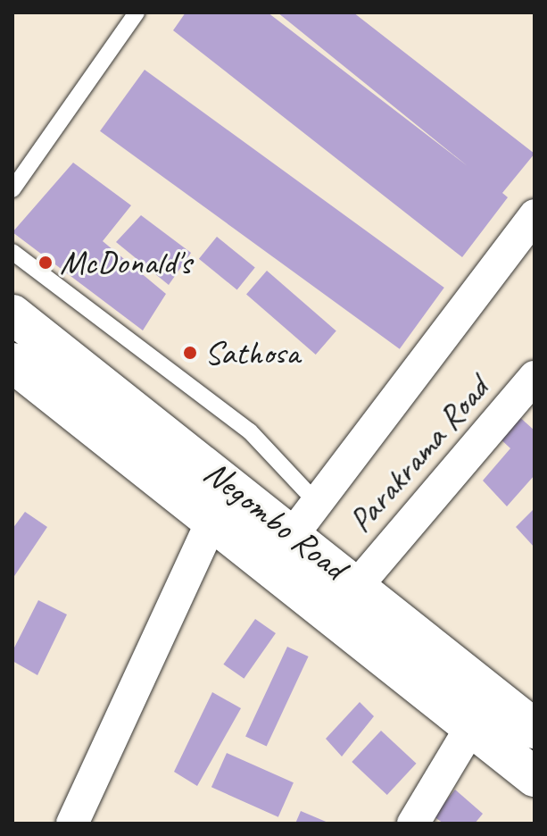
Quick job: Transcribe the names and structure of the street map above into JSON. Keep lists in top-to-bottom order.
{
  "streets": {
    "highway": ["Negombo Road"],
    "street": ["Parakrama Road"]
  },
  "crossings": [
    ["Parakrama Road", "Negombo Road"]
  ],
  "places": ["McDonald's", "Sathosa"]
}
